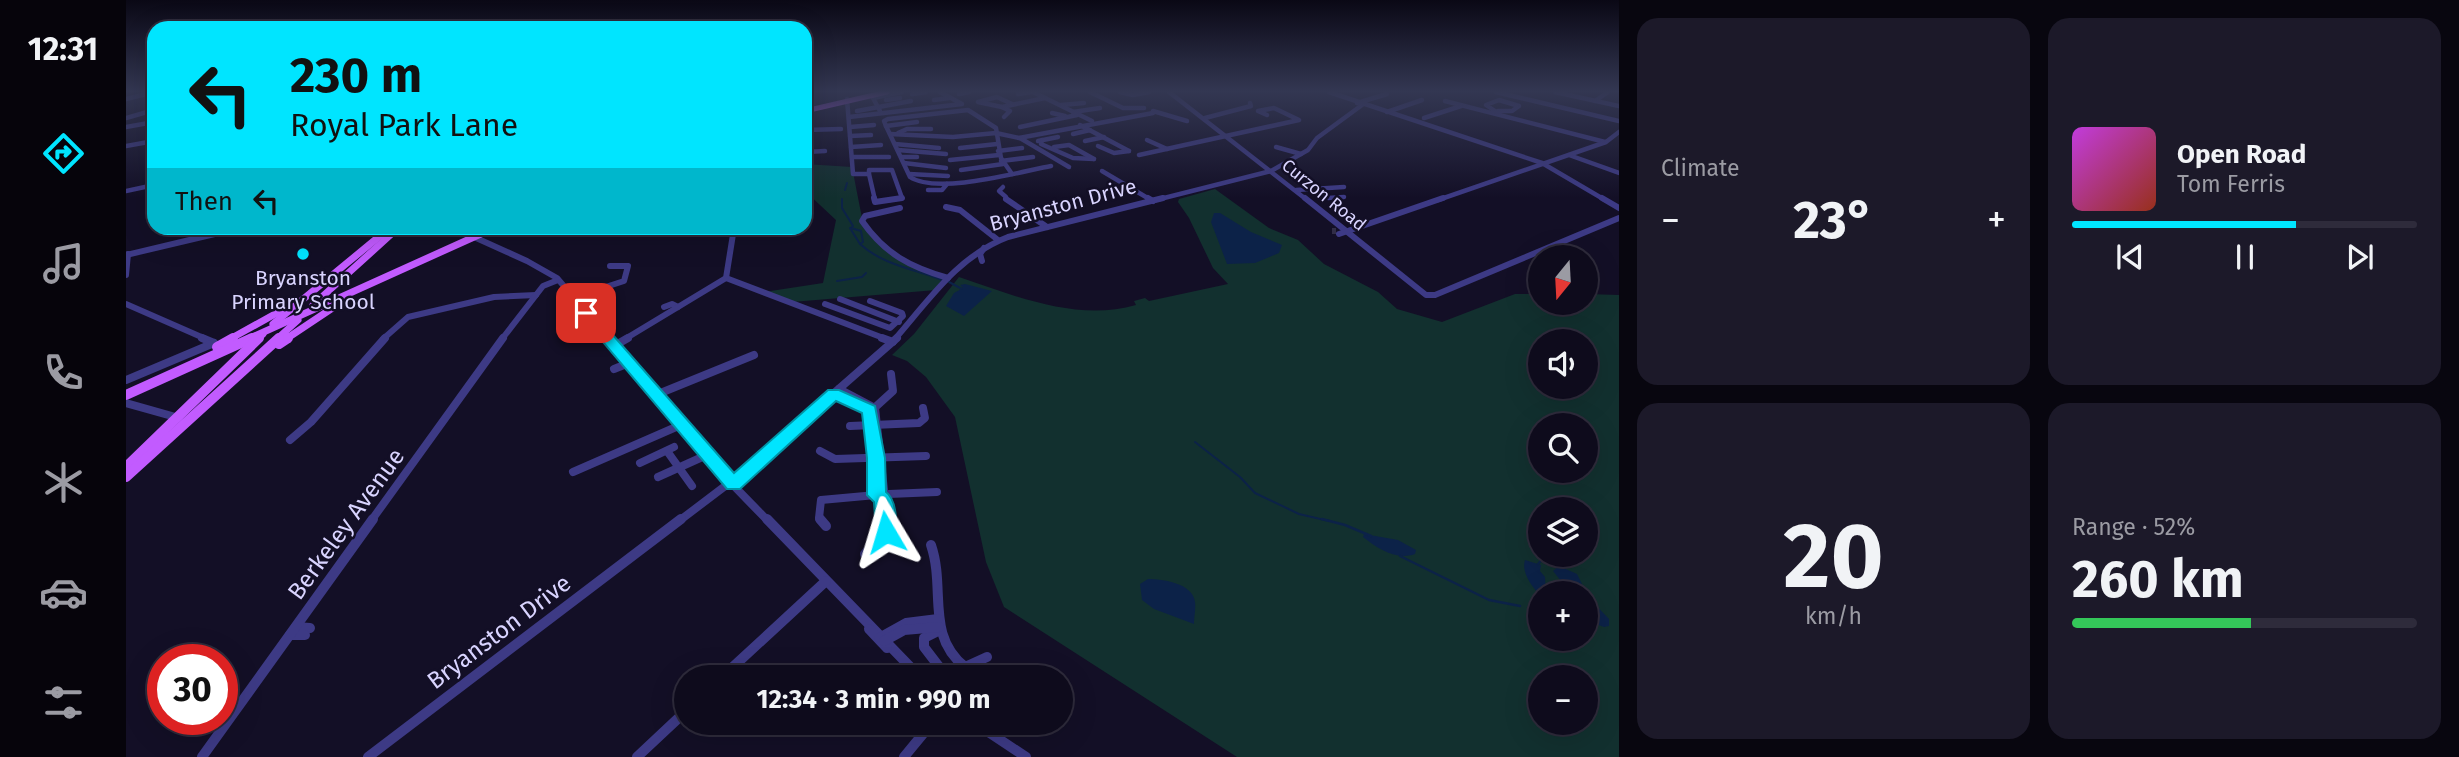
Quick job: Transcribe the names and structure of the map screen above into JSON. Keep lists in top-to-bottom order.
{
  "streets": {
    "street": ["Curzon Road", "Bryanston Drive", "Berkeley Avenue"]
  },
  "crossings": [
    ["Curzon Road", "Bryanston Drive"]
  ],
  "places": ["Bryanston Primary School"],
  "north": "bottom",
  "page": {
    "tabs": "12:31",
    "tile": [
      "Climate",
      ["20", "km/h"],
      ["Range · 52%", "260 km"]
    ],
    "turn": ["230 m", "Royal Park Lane"],
    "song": ["Open Road", "Tom Ferris"],
    "then": "Then",
    "heat": ["−", "23°", "+"],
    "map_buttons": ["+", "−"],
    "limit": "30",
    "trip": "12:34 · 3 min · 990 m"
  }
}
